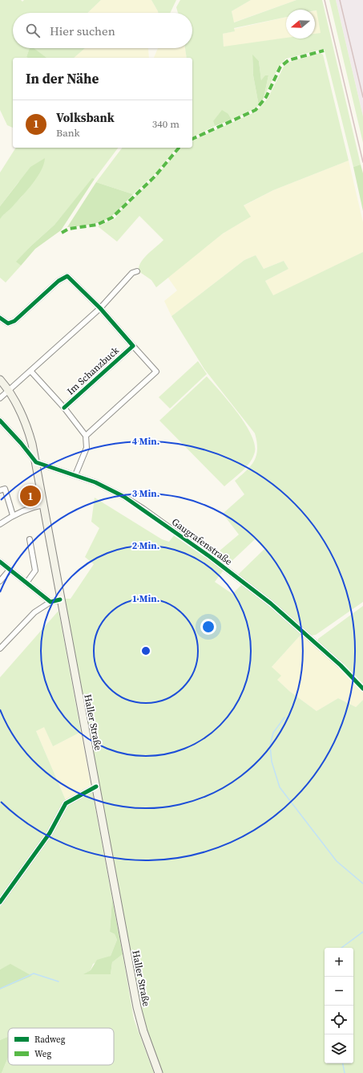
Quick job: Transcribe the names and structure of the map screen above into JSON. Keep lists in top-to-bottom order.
{
  "streets": {
    "main road": ["Haller Straße"],
    "street": ["Im Schanzbuck", "Gaugrafenstraße"]
  },
  "crossings": [
    ["Gaugrafenstraße", "Haller Straße"]
  ],
  "legend": ["Radweg", "Weg"],
  "north": "left",
  "page": {
    "search": "Hier suchen",
    "heading": "In der Nähe",
    "list": [
      {
        "mark": "1",
        "name": "Volksbank",
        "note": "Bank",
        "value": "340 m"
      }
    ],
    "pins": "1",
    "map_buttons": ["+", "−"]
  },
  "rings": [
    "4 Min.",
    "3 Min.",
    "2 Min.",
    "1 Min."
  ]
}
